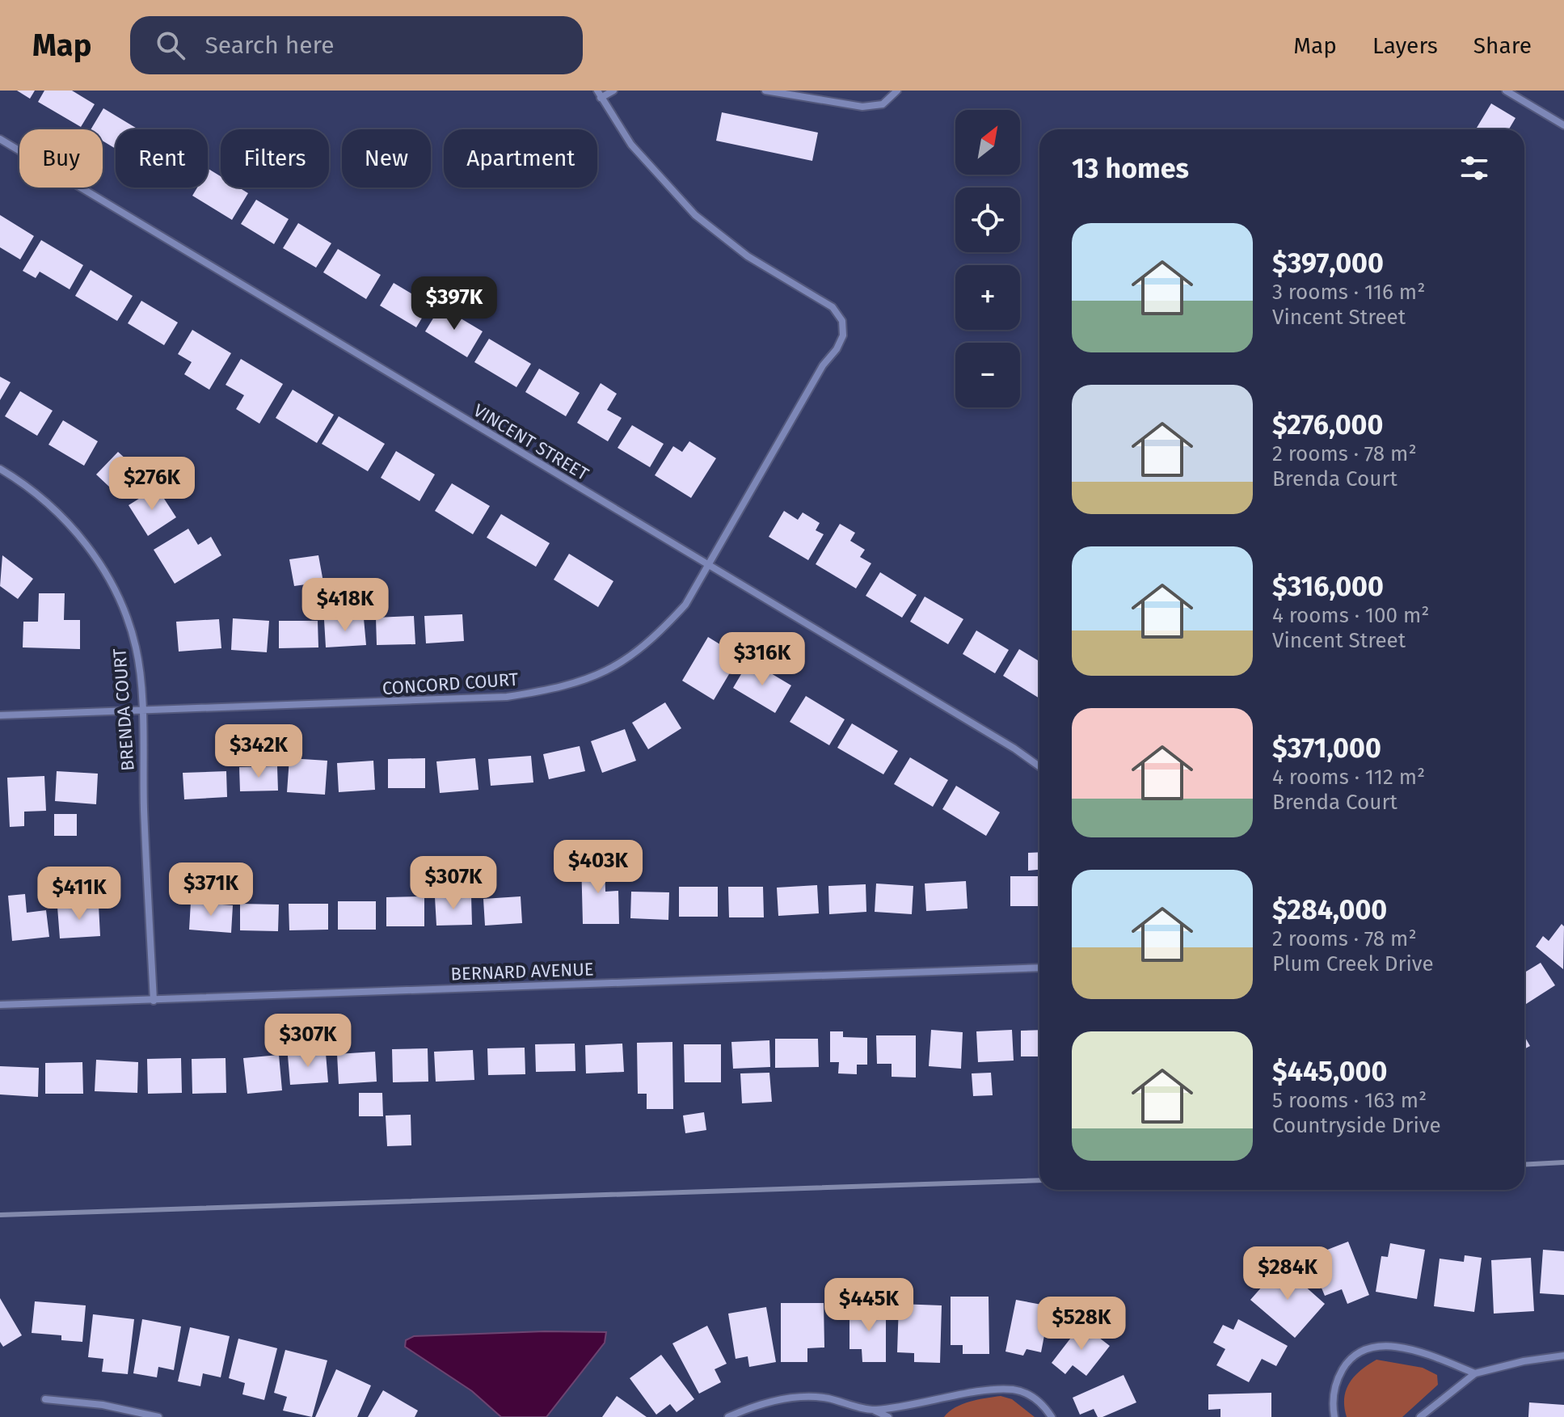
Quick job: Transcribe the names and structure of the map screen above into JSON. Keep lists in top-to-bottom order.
{
  "streets": {
    "street": [
      "VINCENT STREET",
      "CONCORD COURT",
      "BRENDA COURT",
      "BERNARD AVENUE"
    ]
  },
  "crossings": [
    ["VINCENT STREET", "CONCORD COURT"],
    ["CONCORD COURT", "BRENDA COURT"],
    ["BRENDA COURT", "BERNARD AVENUE"]
  ],
  "north": "top right",
  "page": {
    "header": "Map",
    "search": "Search here",
    "nav": ["Map", "Layers", "Share"],
    "map_buttons": ["+", "−"],
    "chip": [
      "Buy",
      "Rent",
      "Filters",
      "New",
      "Apartment"
    ],
    "heading": "13 homes",
    "list": [
      {
        "name": "$397,000",
        "note": "3 rooms · 116 m² · Vincent Street"
      },
      {
        "name": "$276,000",
        "note": "2 rooms · 78 m² · Brenda Court"
      },
      {
        "name": "$316,000",
        "note": "4 rooms · 100 m² · Vincent Street"
      },
      {
        "name": "$371,000",
        "note": "4 rooms · 112 m² · Brenda Court"
      },
      {
        "name": "$284,000",
        "note": "2 rooms · 78 m² · Plum Creek Drive"
      },
      {
        "name": "$445,000",
        "note": "5 rooms · 163 m² · Countryside Drive"
      }
    ],
    "price": [
      "$397K",
      "$276K",
      "$418K",
      "$316K",
      "$342K",
      "$403K",
      "$307K",
      "$371K",
      "$411K",
      "$307K",
      "$284K",
      "$445K",
      "$528K"
    ]
  }
}
